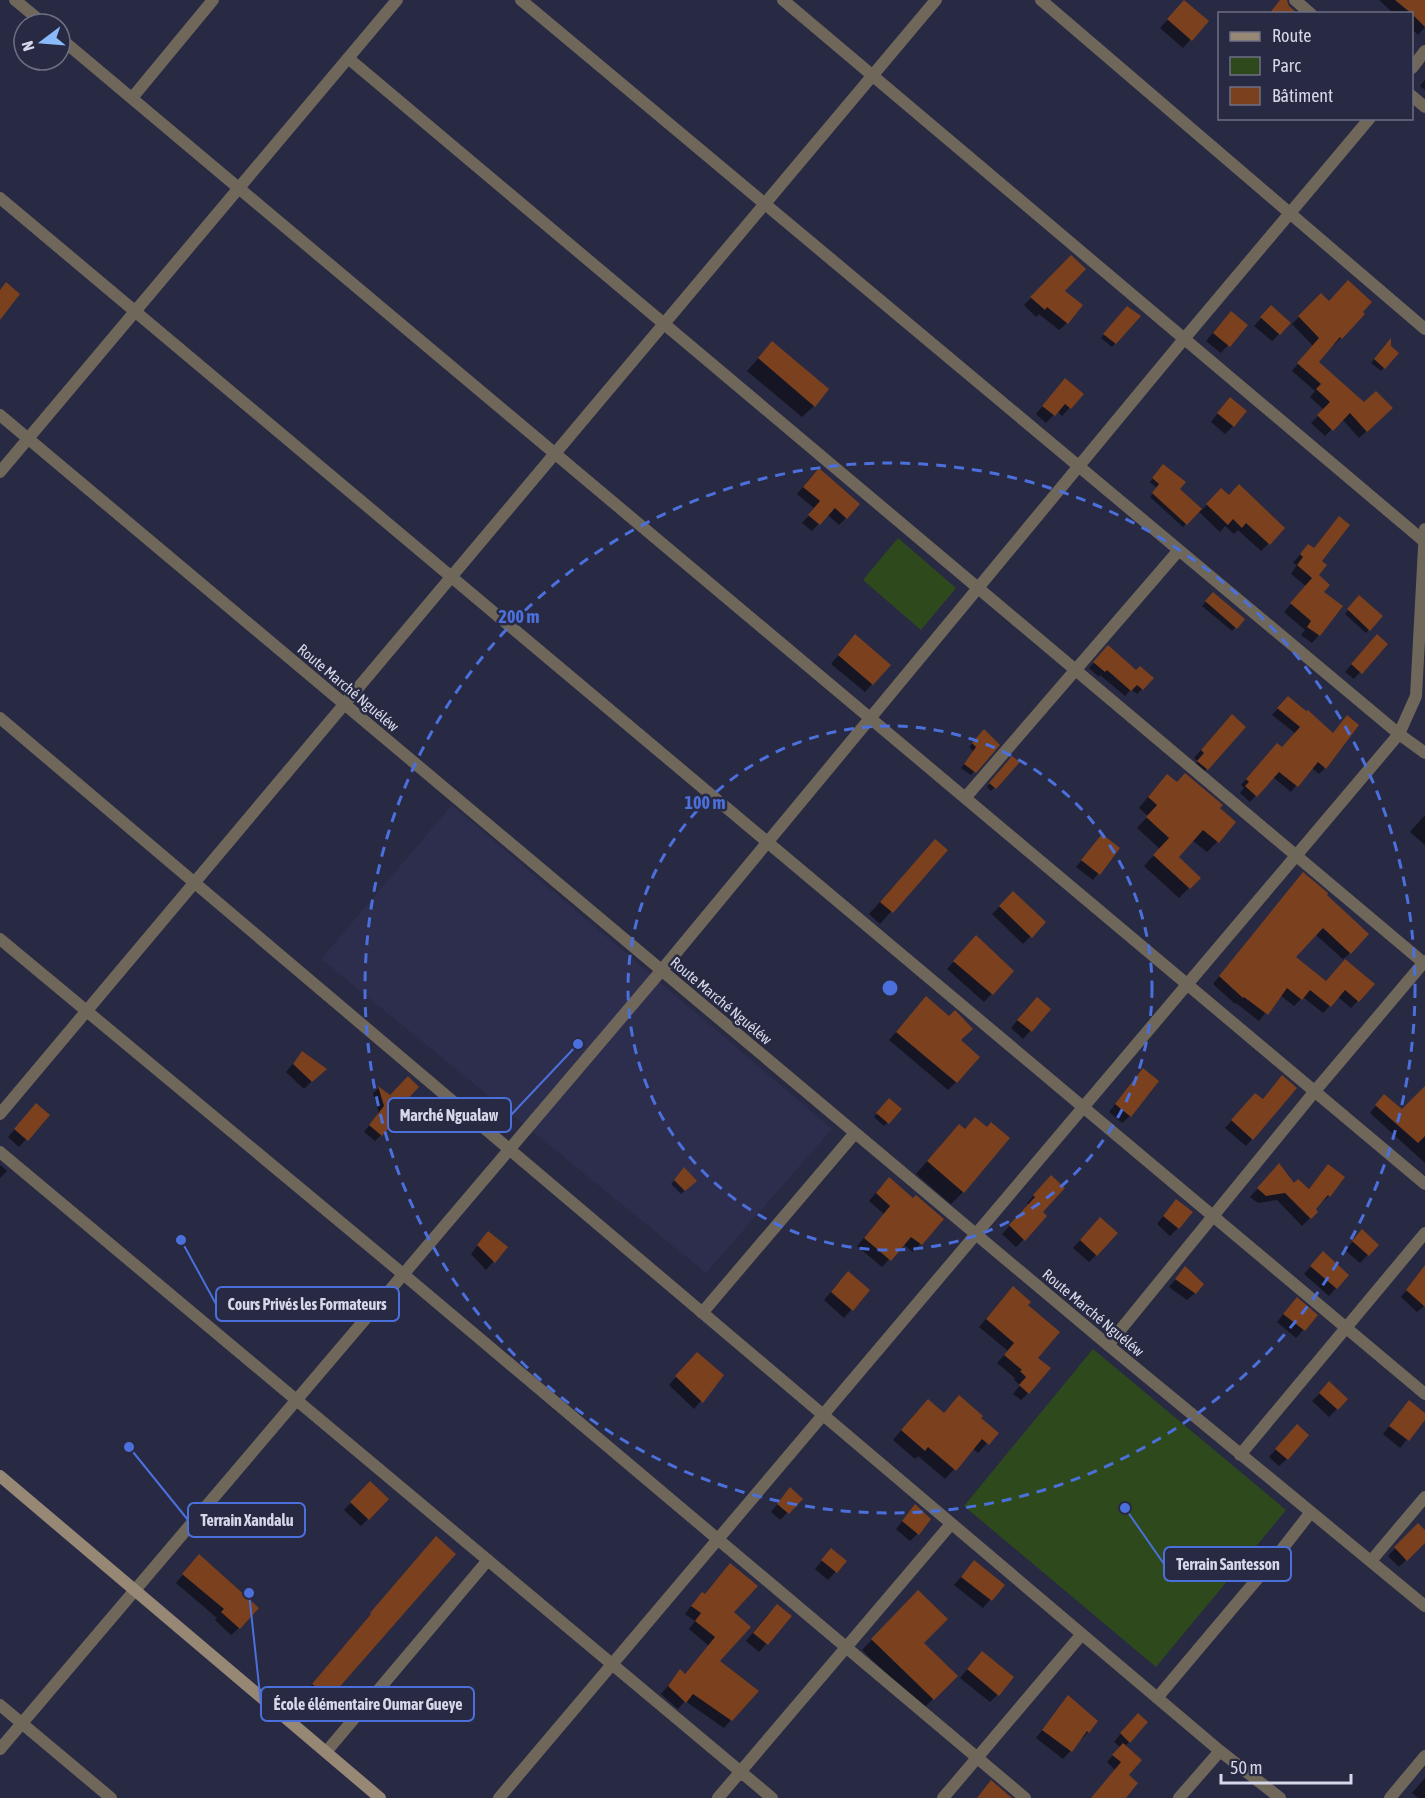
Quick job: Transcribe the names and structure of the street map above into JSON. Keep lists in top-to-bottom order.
{
  "streets": {
    "street": ["Route Marché Nguéléw"]
  },
  "places": [
    "Marché Ngualaw",
    "Cours Privés les Formateurs",
    "Terrain Xandalu",
    "Terrain Santesson",
    "École élémentaire Oumar Gueye"
  ],
  "legend": ["Route", "Parc", "Bâtiment"],
  "scale_bar": "50 m",
  "north": "left",
  "rings": ["200 m", "100 m"]
}
